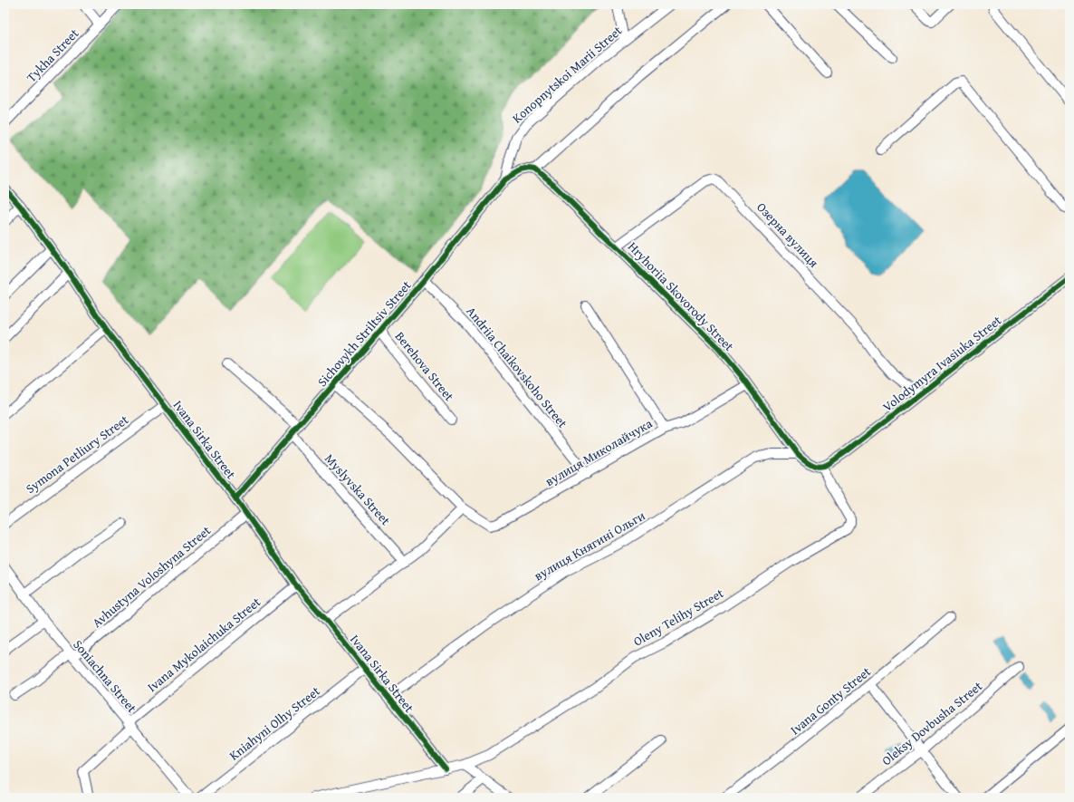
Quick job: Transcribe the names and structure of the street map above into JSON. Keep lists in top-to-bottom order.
{
  "streets": {
    "street": [
      "Tykha Street",
      "Konopnytskoi Marii Street",
      "Озерна вулиця",
      "Hryhoriia Skovorody Street",
      "Sichovykh Striltsiv Street",
      "Volodymyra Ivasiuka Street",
      "Berehova Street",
      "Andriia Chaikovskoho Street",
      "Ivana Sirka Street",
      "вулиця Миколайчука",
      "Symona Petliury Street",
      "Myslyvska Street",
      "вулиця Княгині Ольги",
      "Avhustyna Voloshyna Street",
      "Oleny Telihy Street",
      "Ivana Mykolaichuka Street",
      "Soniachna Street",
      "Ivana Gonty Street",
      "Kniahyni Olhy Street",
      "Oleksy Dovbusha Street"
    ]
  },
  "crossings": [
    ["Konopnytskoi Marii Street", "Sichovykh Striltsiv Street"],
    ["Озерна вулиця", "Hryhoriia Skovorody Street"],
    ["Озерна вулиця", "Volodymyra Ivasiuka Street"],
    ["Hryhoriia Skovorody Street", "Volodymyra Ivasiuka Street"],
    ["Hryhoriia Skovorody Street", "вулиця Миколайчука"],
    ["Hryhoriia Skovorody Street", "вулиця Княгині Ольги"],
    ["Hryhoriia Skovorody Street", "Oleny Telihy Street"],
    ["Sichovykh Striltsiv Street", "Berehova Street"],
    ["Sichovykh Striltsiv Street", "Andriia Chaikovskoho Street"],
    ["Sichovykh Striltsiv Street", "Ivana Sirka Street"],
    ["Sichovykh Striltsiv Street", "вулиця Миколайчука"],
    ["Sichovykh Striltsiv Street", "Myslyvska Street"],
    ["Volodymyra Ivasiuka Street", "Oleny Telihy Street"],
    ["Andriia Chaikovskoho Street", "вулиця Миколайчука"],
    ["Ivana Sirka Street", "Symona Petliury Street"],
    ["Ivana Sirka Street", "вулиця Княгині Ольги"],
    ["Ivana Sirka Street", "Avhustyna Voloshyna Street"],
    ["Ivana Sirka Street", "Oleny Telihy Street"],
    ["Ivana Sirka Street", "Ivana Mykolaichuka Street"],
    ["Ivana Sirka Street", "Kniahyni Olhy Street"],
    ["Avhustyna Voloshyna Street", "Soniachna Street"],
    ["Ivana Mykolaichuka Street", "Soniachna Street"]
  ]
}
